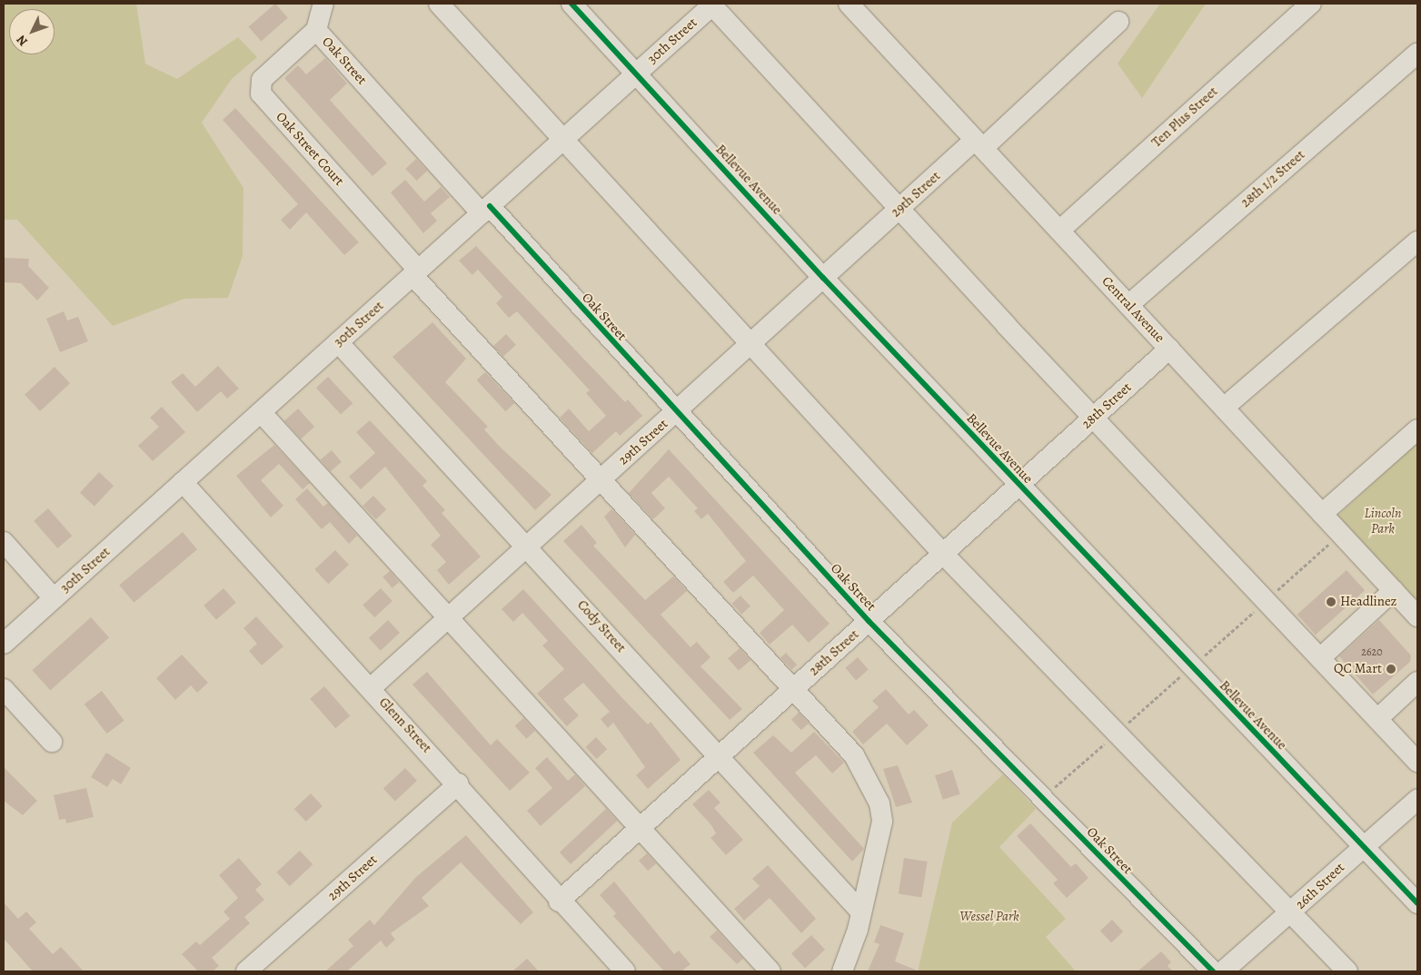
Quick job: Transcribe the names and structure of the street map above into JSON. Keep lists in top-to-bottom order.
{
  "streets": {
    "street": [
      "30th Street",
      "Oak Street",
      "Ten Plus Street",
      "Oak Street Court",
      "28th 1/2 Street",
      "Bellevue Avenue",
      "29th Street",
      "Central Avenue",
      "28th Street",
      "Cody Street",
      "Glenn Street",
      "26th Street"
    ]
  },
  "crossings": [
    ["30th Street", "Oak Street"],
    ["30th Street", "Oak Street Court"],
    ["30th Street", "Bellevue Avenue"],
    ["30th Street", "Cody Street"],
    ["30th Street", "Glenn Street"],
    ["Oak Street", "Oak Street Court"],
    ["Oak Street", "29th Street"],
    ["Oak Street", "28th Street"],
    ["Ten Plus Street", "Central Avenue"],
    ["Oak Street Court", "29th Street"],
    ["Oak Street Court", "28th Street"],
    ["Oak Street Court", "Cody Street"],
    ["28th 1/2 Street", "Central Avenue"],
    ["Bellevue Avenue", "29th Street"],
    ["Bellevue Avenue", "28th Street"],
    ["Bellevue Avenue", "26th Street"],
    ["29th Street", "Central Avenue"],
    ["29th Street", "Cody Street"],
    ["29th Street", "Glenn Street"],
    ["Central Avenue", "28th Street"],
    ["28th Street", "Cody Street"],
    ["28th Street", "Glenn Street"]
  ],
  "parks": ["Lincoln Park", "Wessel Park"],
  "places": ["Headlinez", "QC Mart"],
  "house_numbers": ["2620"],
  "north": "bottom left"
}
